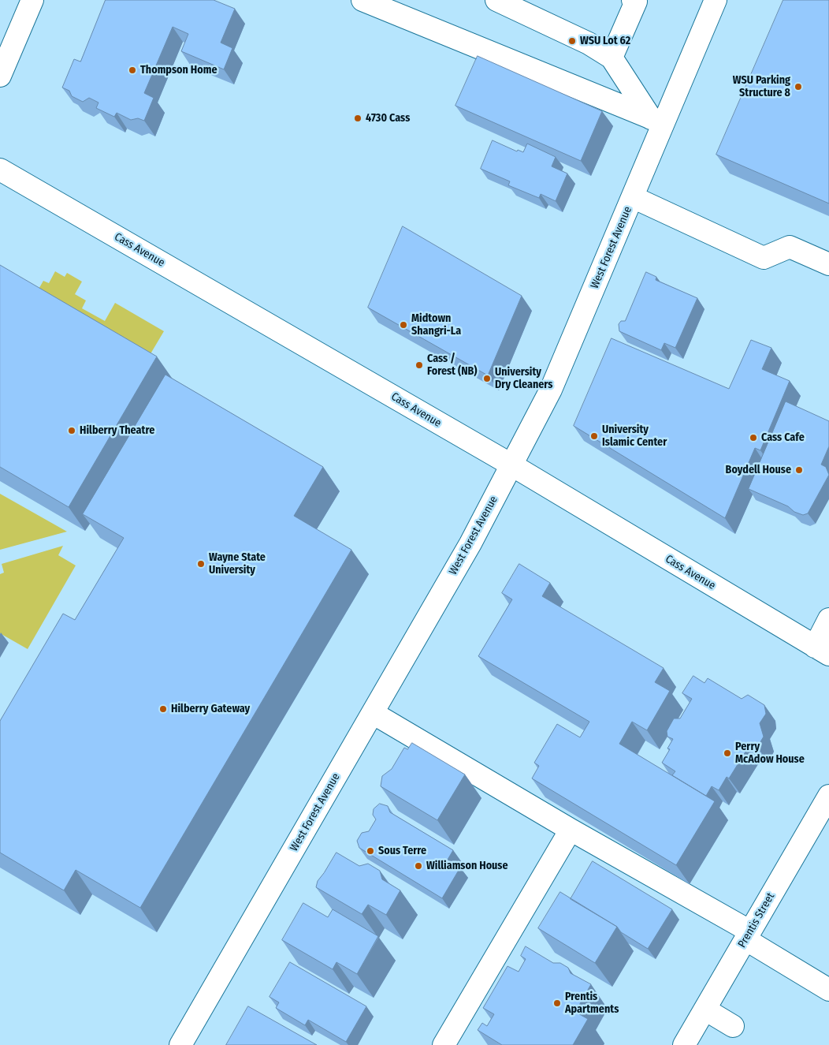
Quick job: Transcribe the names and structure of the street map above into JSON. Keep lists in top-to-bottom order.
{
  "streets": {
    "street": ["West Forest Avenue", "Cass Avenue", "Prentis Street"]
  },
  "crossings": [
    ["West Forest Avenue", "Cass Avenue"]
  ],
  "places": [
    "WSU Lot 62",
    "Thompson Home",
    "WSU Parking Structure 8",
    "4730 Cass",
    "Midtown Shangri-La",
    "Cass / Forest (NB)",
    "University Dry Cleaners",
    "Hilberry Theatre",
    "University Islamic Center",
    "Cass Cafe",
    "Boydell House",
    "Wayne State University",
    "Hilberry Gateway",
    "Perry McAdow House",
    "Sous Terre",
    "Williamson House",
    "Prentis Apartments"
  ]
}
